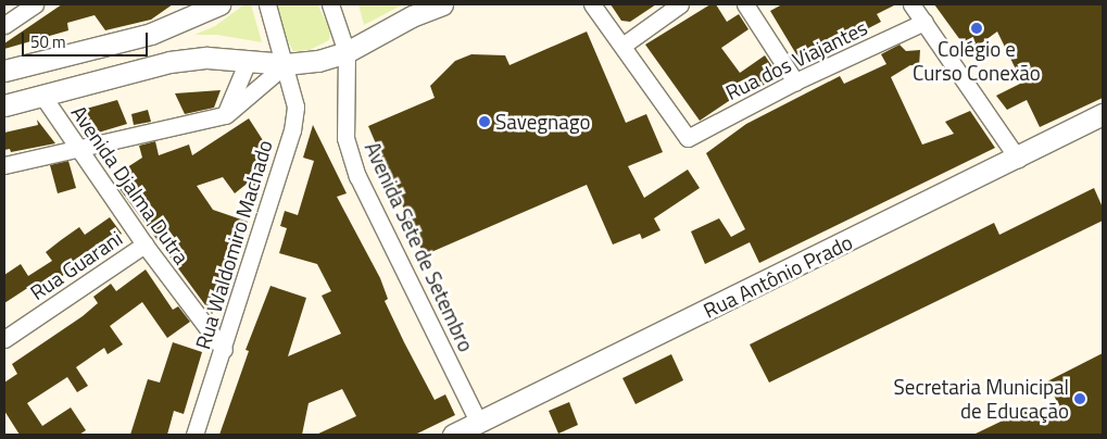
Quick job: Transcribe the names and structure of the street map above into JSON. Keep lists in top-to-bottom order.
{
  "streets": {
    "main road": ["Rua Antônio Prado"],
    "street": [
      "Rua dos Viajantes",
      "Avenida Djalma Dutra",
      "Rua Waldomiro Machado",
      "Avenida Sete de Setembro",
      "Rua Guarani"
    ]
  },
  "crossings": [
    ["Avenida Djalma Dutra", "Rua Waldomiro Machado"],
    ["Avenida Djalma Dutra", "Rua Guarani"],
    ["Avenida Sete de Setembro", "Rua Antônio Prado"]
  ],
  "places": ["Colégio e Curso Conexão", "Savegnago", "Secretaria Municipal de Educação"],
  "scale_bar": "50 m"
}
